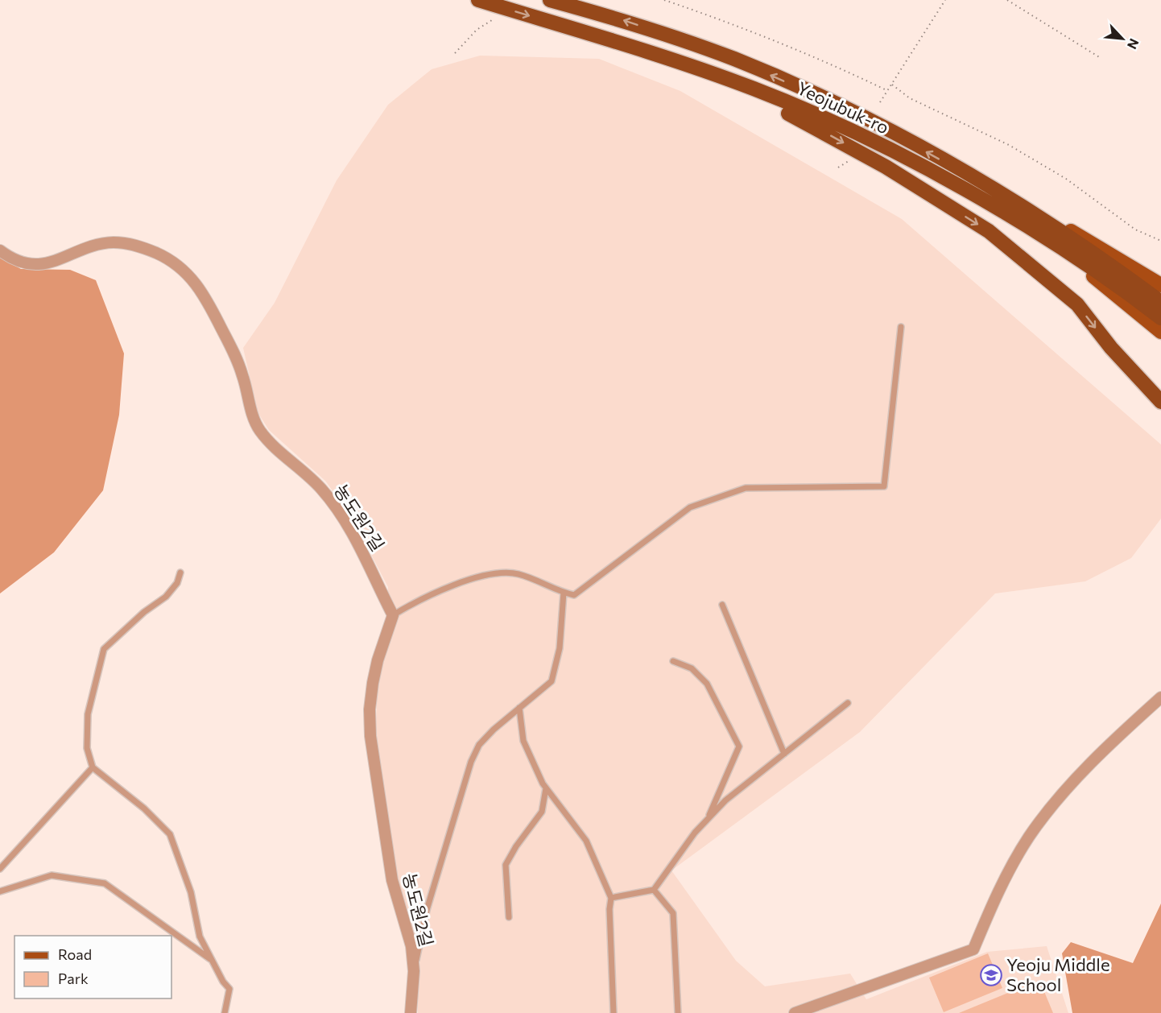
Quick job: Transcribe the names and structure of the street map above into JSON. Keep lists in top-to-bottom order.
{
  "streets": {
    "highway": ["Yeojubuk-ro"],
    "street": ["농도원2길"]
  },
  "places": {
    "school or university": ["Yeoju Middle School"]
  },
  "legend": ["Road", "Park"],
  "north": "bottom right"
}
